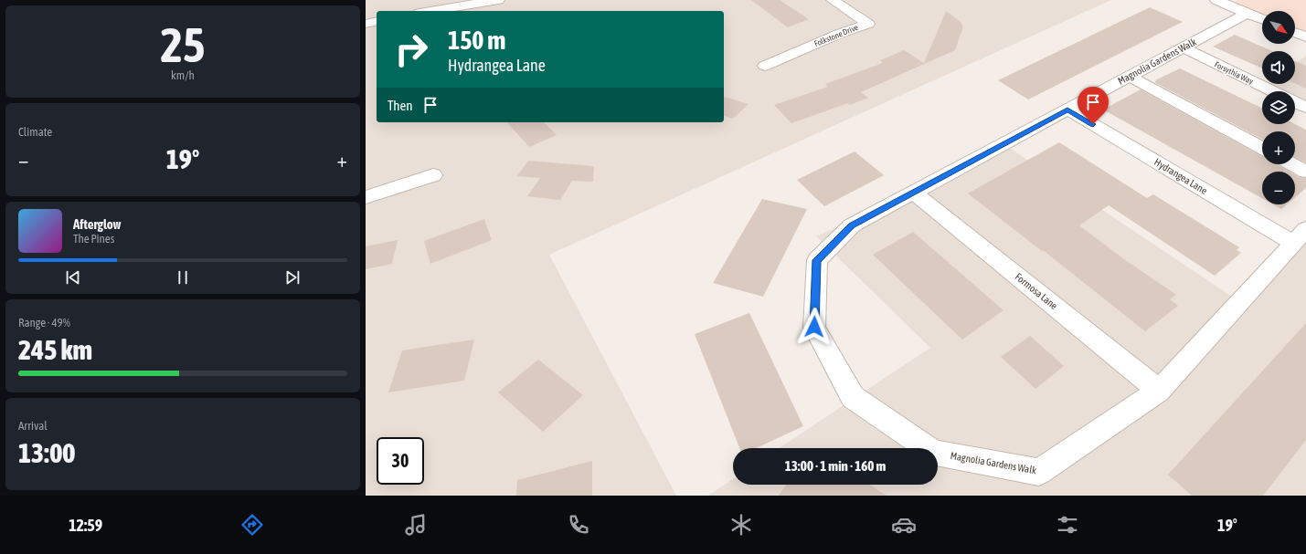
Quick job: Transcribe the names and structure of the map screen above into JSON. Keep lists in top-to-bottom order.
{
  "streets": {
    "street": [
      "Folkstone Drive",
      "Magnolia Gardens Walk",
      "Forsythia Way",
      "Hydrangea Lane",
      "Formosa Lane"
    ]
  },
  "crossings": [
    ["Magnolia Gardens Walk", "Forsythia Way"],
    ["Magnolia Gardens Walk", "Hydrangea Lane"],
    ["Magnolia Gardens Walk", "Formosa Lane"]
  ],
  "north": "bottom right",
  "page": {
    "tile": [
      ["25", "km/h"],
      "Climate",
      ["Range · 49%", "245 km"],
      ["Arrival", "13:00"]
    ],
    "map_buttons": ["+", "−"],
    "turn": ["150 m", "Hydrangea Lane"],
    "then": "Then",
    "heat": ["−", "19°", "+"],
    "song": ["Afterglow", "The Pines"],
    "limit": "30",
    "trip": "13:00 · 1 min · 160 m",
    "tabs": ["12:59", "19°"]
  }
}
